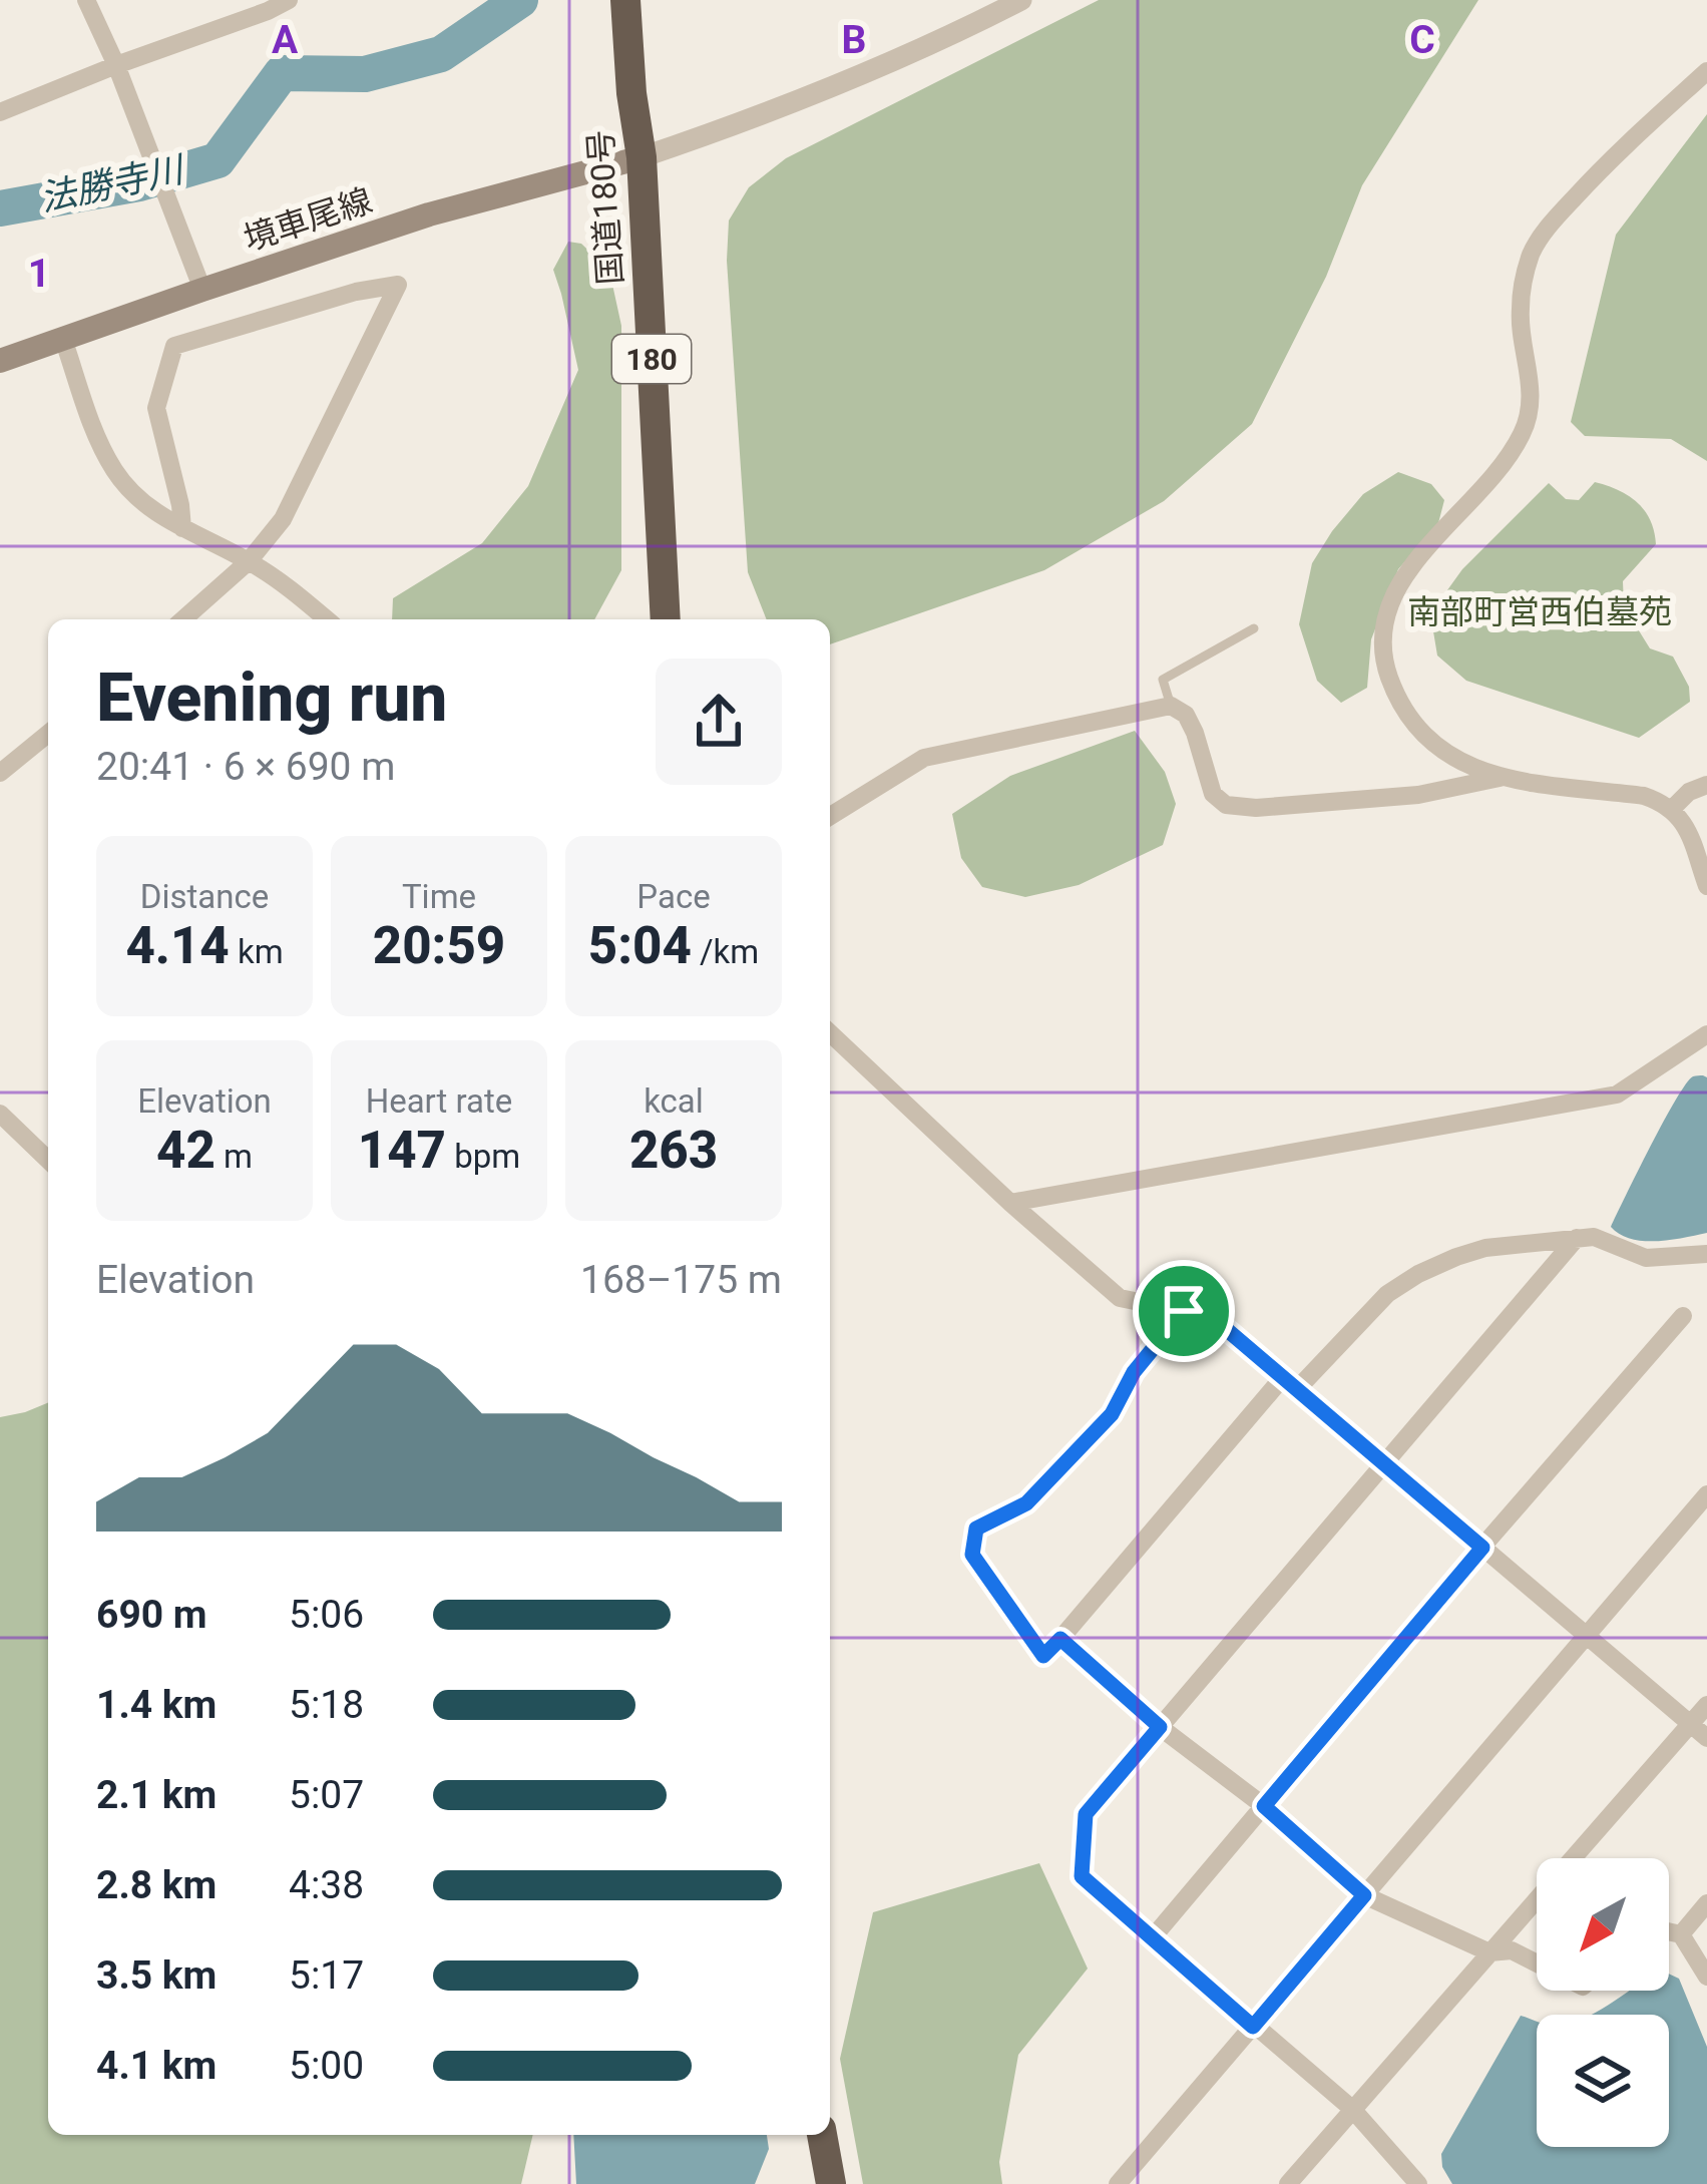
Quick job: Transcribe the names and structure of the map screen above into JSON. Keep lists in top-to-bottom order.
{
  "streets": {
    "highway": ["国道180号", "180"],
    "main road": ["境車尾線"]
  },
  "crossings": [
    ["国道180号", "境車尾線"]
  ],
  "water": ["法勝寺川"],
  "parks": ["南部町営西伯墓苑"],
  "north": "bottom left",
  "page": {
    "heading": ["Evening run", "20:41 · 6 × 690 m"],
    "stats": [
      ["Distance", "4.14 km"],
      ["Time", "20:59"],
      ["Pace", "5:04 /km"],
      ["Elevation", "42 m"],
      ["Heart rate", "147 bpm"],
      ["kcal", "263"]
    ],
    "chart": ["Elevation", "168–175 m"],
    "list": [
      {
        "name": "690 m",
        "note": "5:06"
      },
      {
        "name": "1.4 km",
        "note": "5:18"
      },
      {
        "name": "2.1 km",
        "note": "5:07"
      },
      {
        "name": "2.8 km",
        "note": "4:38"
      },
      {
        "name": "3.5 km",
        "note": "5:17"
      },
      {
        "name": "4.1 km",
        "note": "5:00"
      }
    ]
  },
  "grid": {
    "columns": ["A", "B", "C"],
    "rows": ["1"]
  }
}
